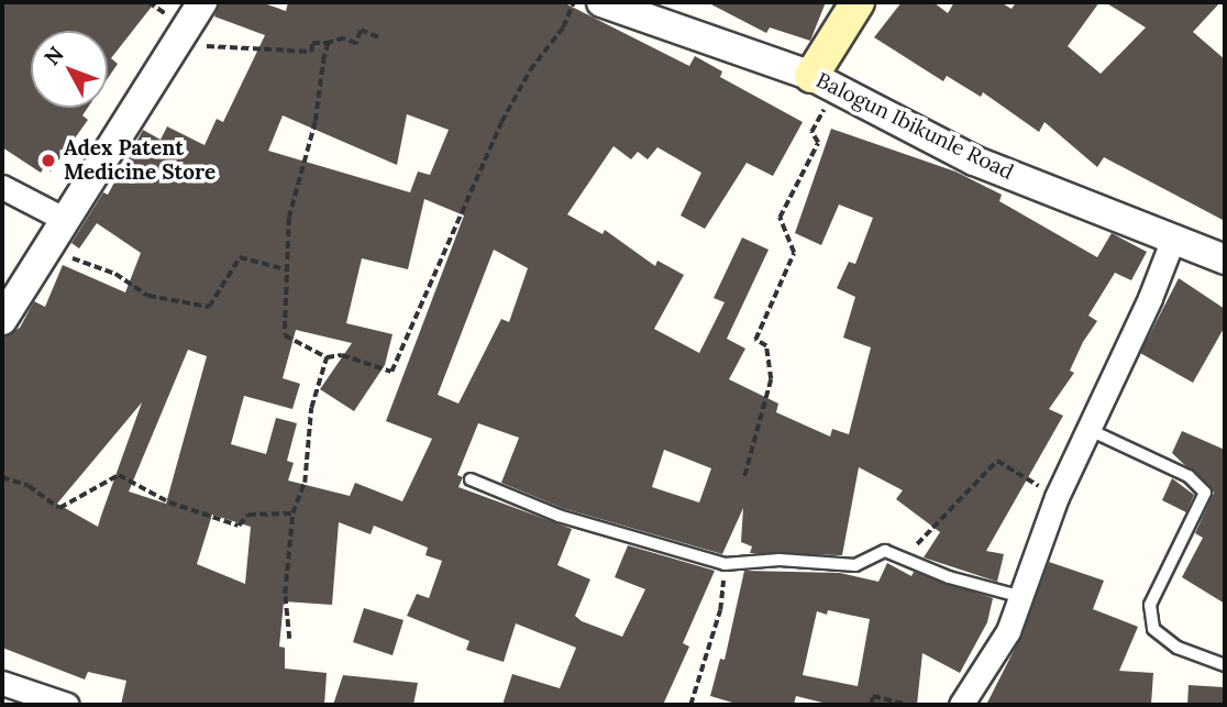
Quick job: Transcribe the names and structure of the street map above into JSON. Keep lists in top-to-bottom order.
{
  "streets": {
    "street": ["Balogun Ibikunle Road"]
  },
  "places": ["Adex Patent Medicine Store"],
  "north": "top left"
}
